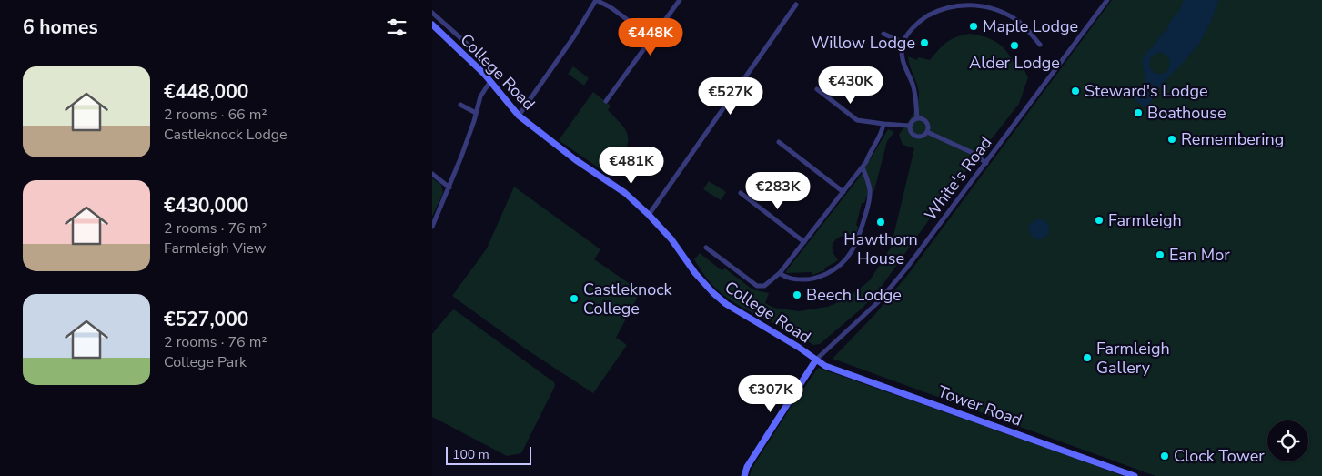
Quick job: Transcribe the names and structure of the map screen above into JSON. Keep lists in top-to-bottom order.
{
  "streets": {
    "street": ["College Road", "White's Road", "Tower Road"]
  },
  "crossings": [
    ["College Road", "White's Road"],
    ["College Road", "Tower Road"],
    ["White's Road", "Tower Road"]
  ],
  "places": [
    "Maple Lodge",
    "Willow Lodge",
    "Alder Lodge",
    "Steward's Lodge",
    "Boathouse",
    "Remembering",
    "Farmleigh",
    "Hawthorn House",
    "Ean Mor",
    "Beech Lodge",
    "Castleknock College",
    "Farmleigh Gallery",
    "Clock Tower"
  ],
  "scale_bar": "100 m",
  "page": {
    "heading": "6 homes",
    "price": [
      "€448K",
      "€430K",
      "€527K",
      "€481K",
      "€283K",
      "€307K"
    ],
    "list": [
      {
        "name": "€448,000",
        "note": "2 rooms · 66 m² · Castleknock Lodge"
      },
      {
        "name": "€430,000",
        "note": "2 rooms · 76 m² · Farmleigh View"
      },
      {
        "name": "€527,000",
        "note": "2 rooms · 76 m² · College Park"
      }
    ],
    "scale": "100 m"
  }
}
